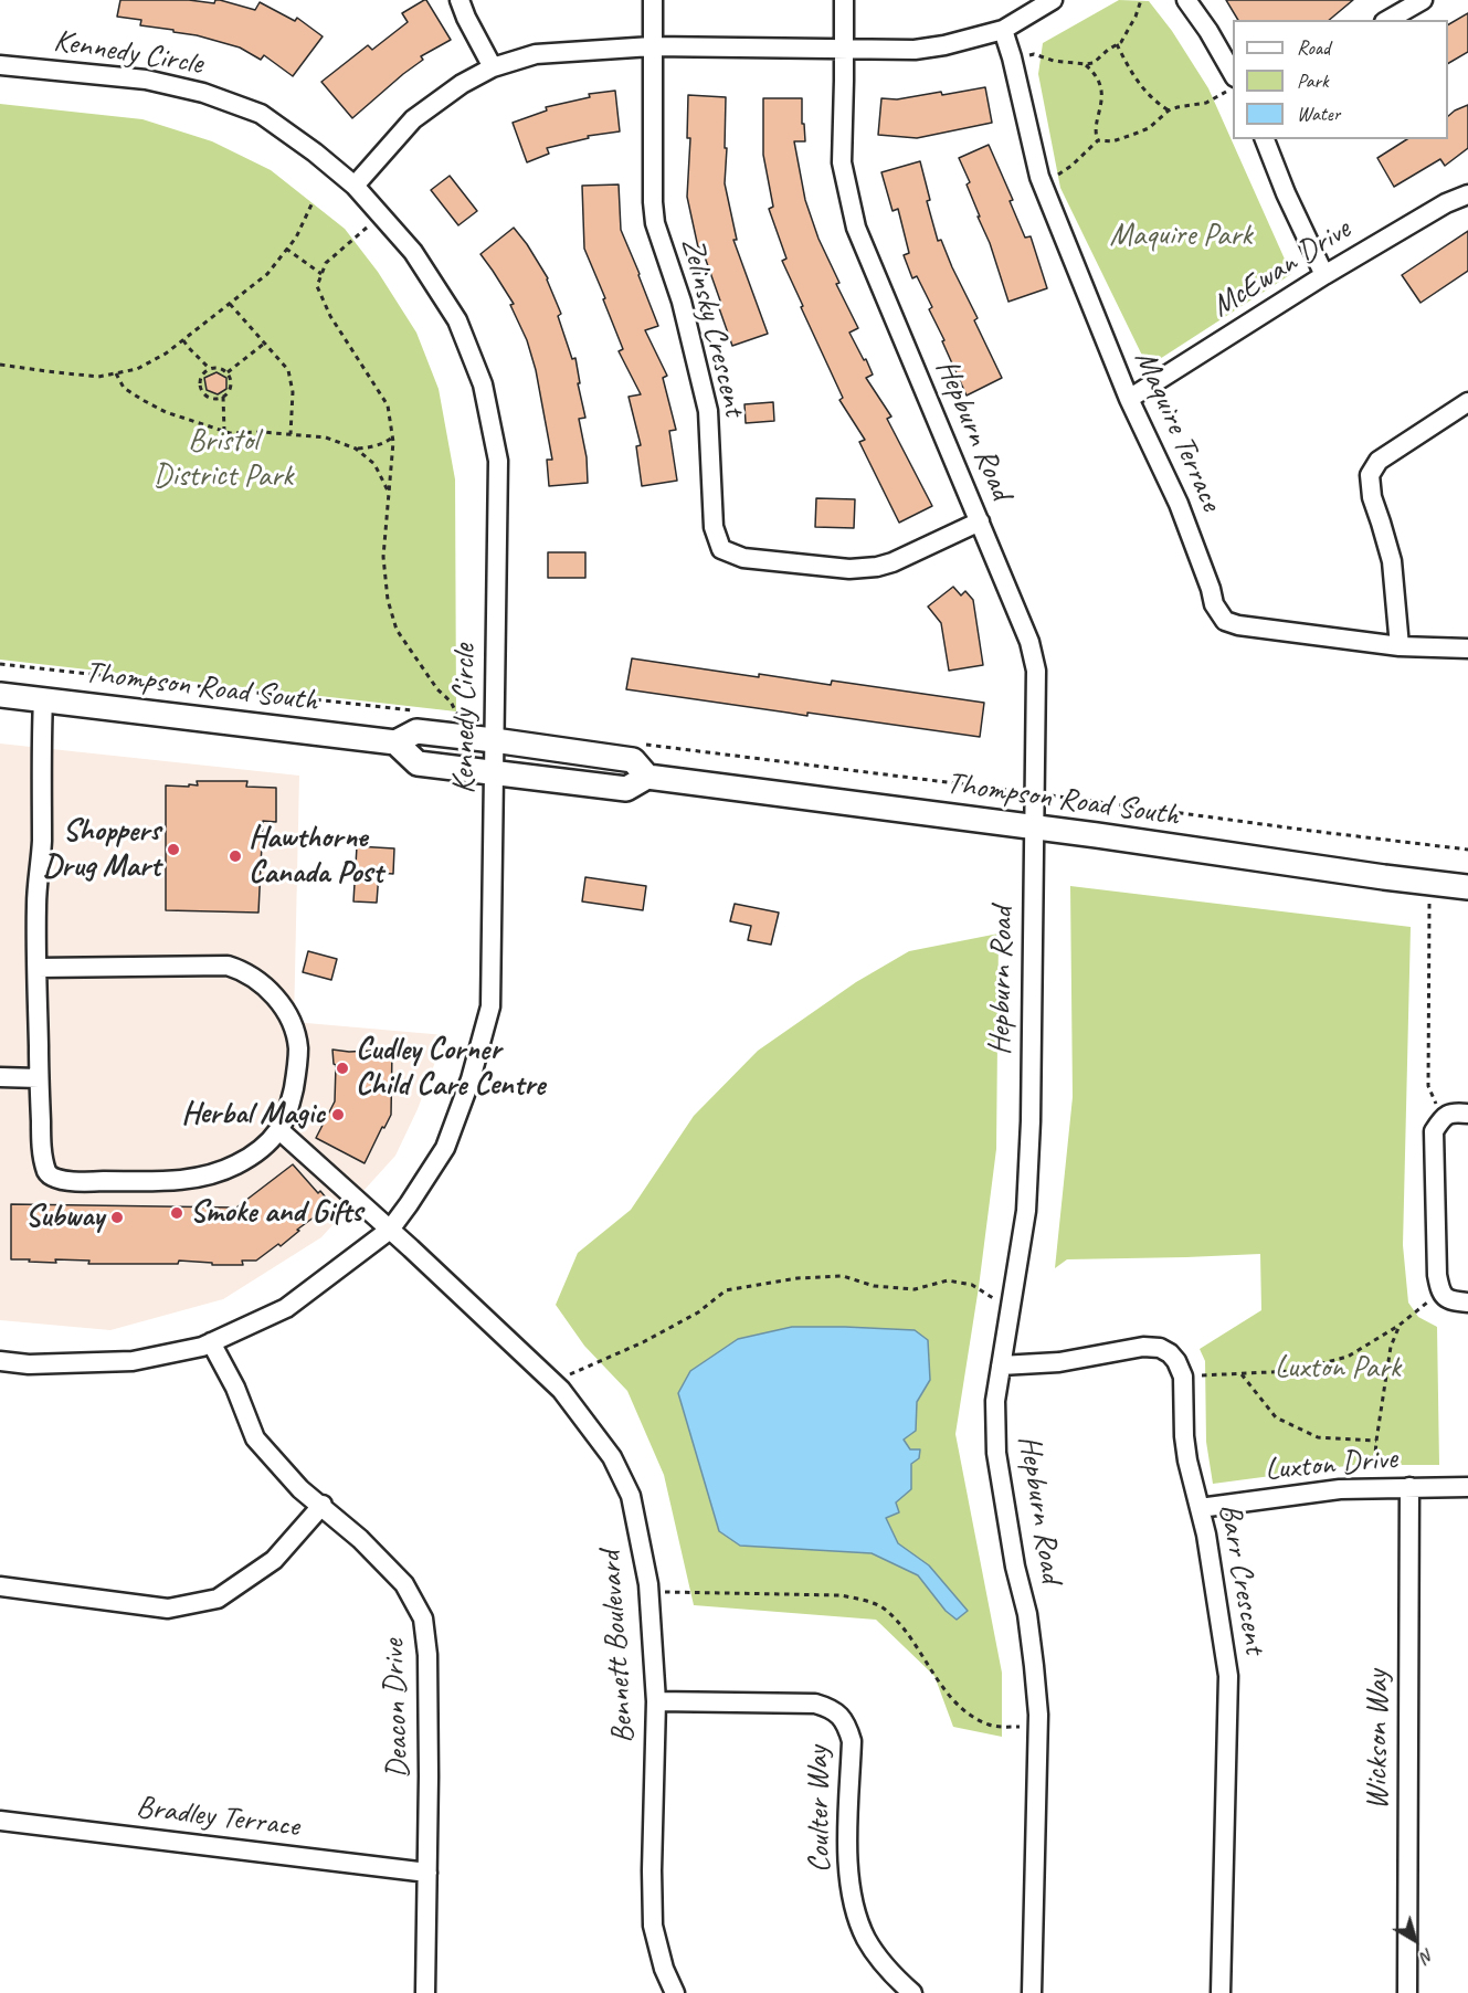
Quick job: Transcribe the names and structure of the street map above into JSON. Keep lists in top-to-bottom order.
{
  "streets": {
    "main road": ["Thompson Road South"],
    "street": [
      "Kennedy Circle",
      "McEwan Drive",
      "Zelinsky Crescent",
      "Hepburn Road",
      "Maquire Terrace",
      "Luxton Drive",
      "Barr Crescent",
      "Bennett Boulevard",
      "Deacon Drive",
      "Wickson Way",
      "Coulter Way",
      "Bradley Terrace"
    ]
  },
  "crossings": [
    ["Kennedy Circle", "Thompson Road South"],
    ["Kennedy Circle", "Bennett Boulevard"],
    ["Kennedy Circle", "Deacon Drive"],
    ["McEwan Drive", "Maquire Terrace"],
    ["Zelinsky Crescent", "Hepburn Road"],
    ["Hepburn Road", "Thompson Road South"],
    ["Luxton Drive", "Barr Crescent"],
    ["Luxton Drive", "Wickson Way"],
    ["Bennett Boulevard", "Coulter Way"],
    ["Deacon Drive", "Bradley Terrace"]
  ],
  "parks": ["Maquire Park", "Bristol District Park", "Luxton Park"],
  "places": [
    "Shoppers Drug Mart",
    "Hawthorne Canada Post",
    "Cudley Corner Child Care Centre",
    "Herbal Magic",
    "Smoke and Gifts",
    "Subway"
  ],
  "legend": ["Road", "Park", "Water"],
  "north": "bottom right"
}
